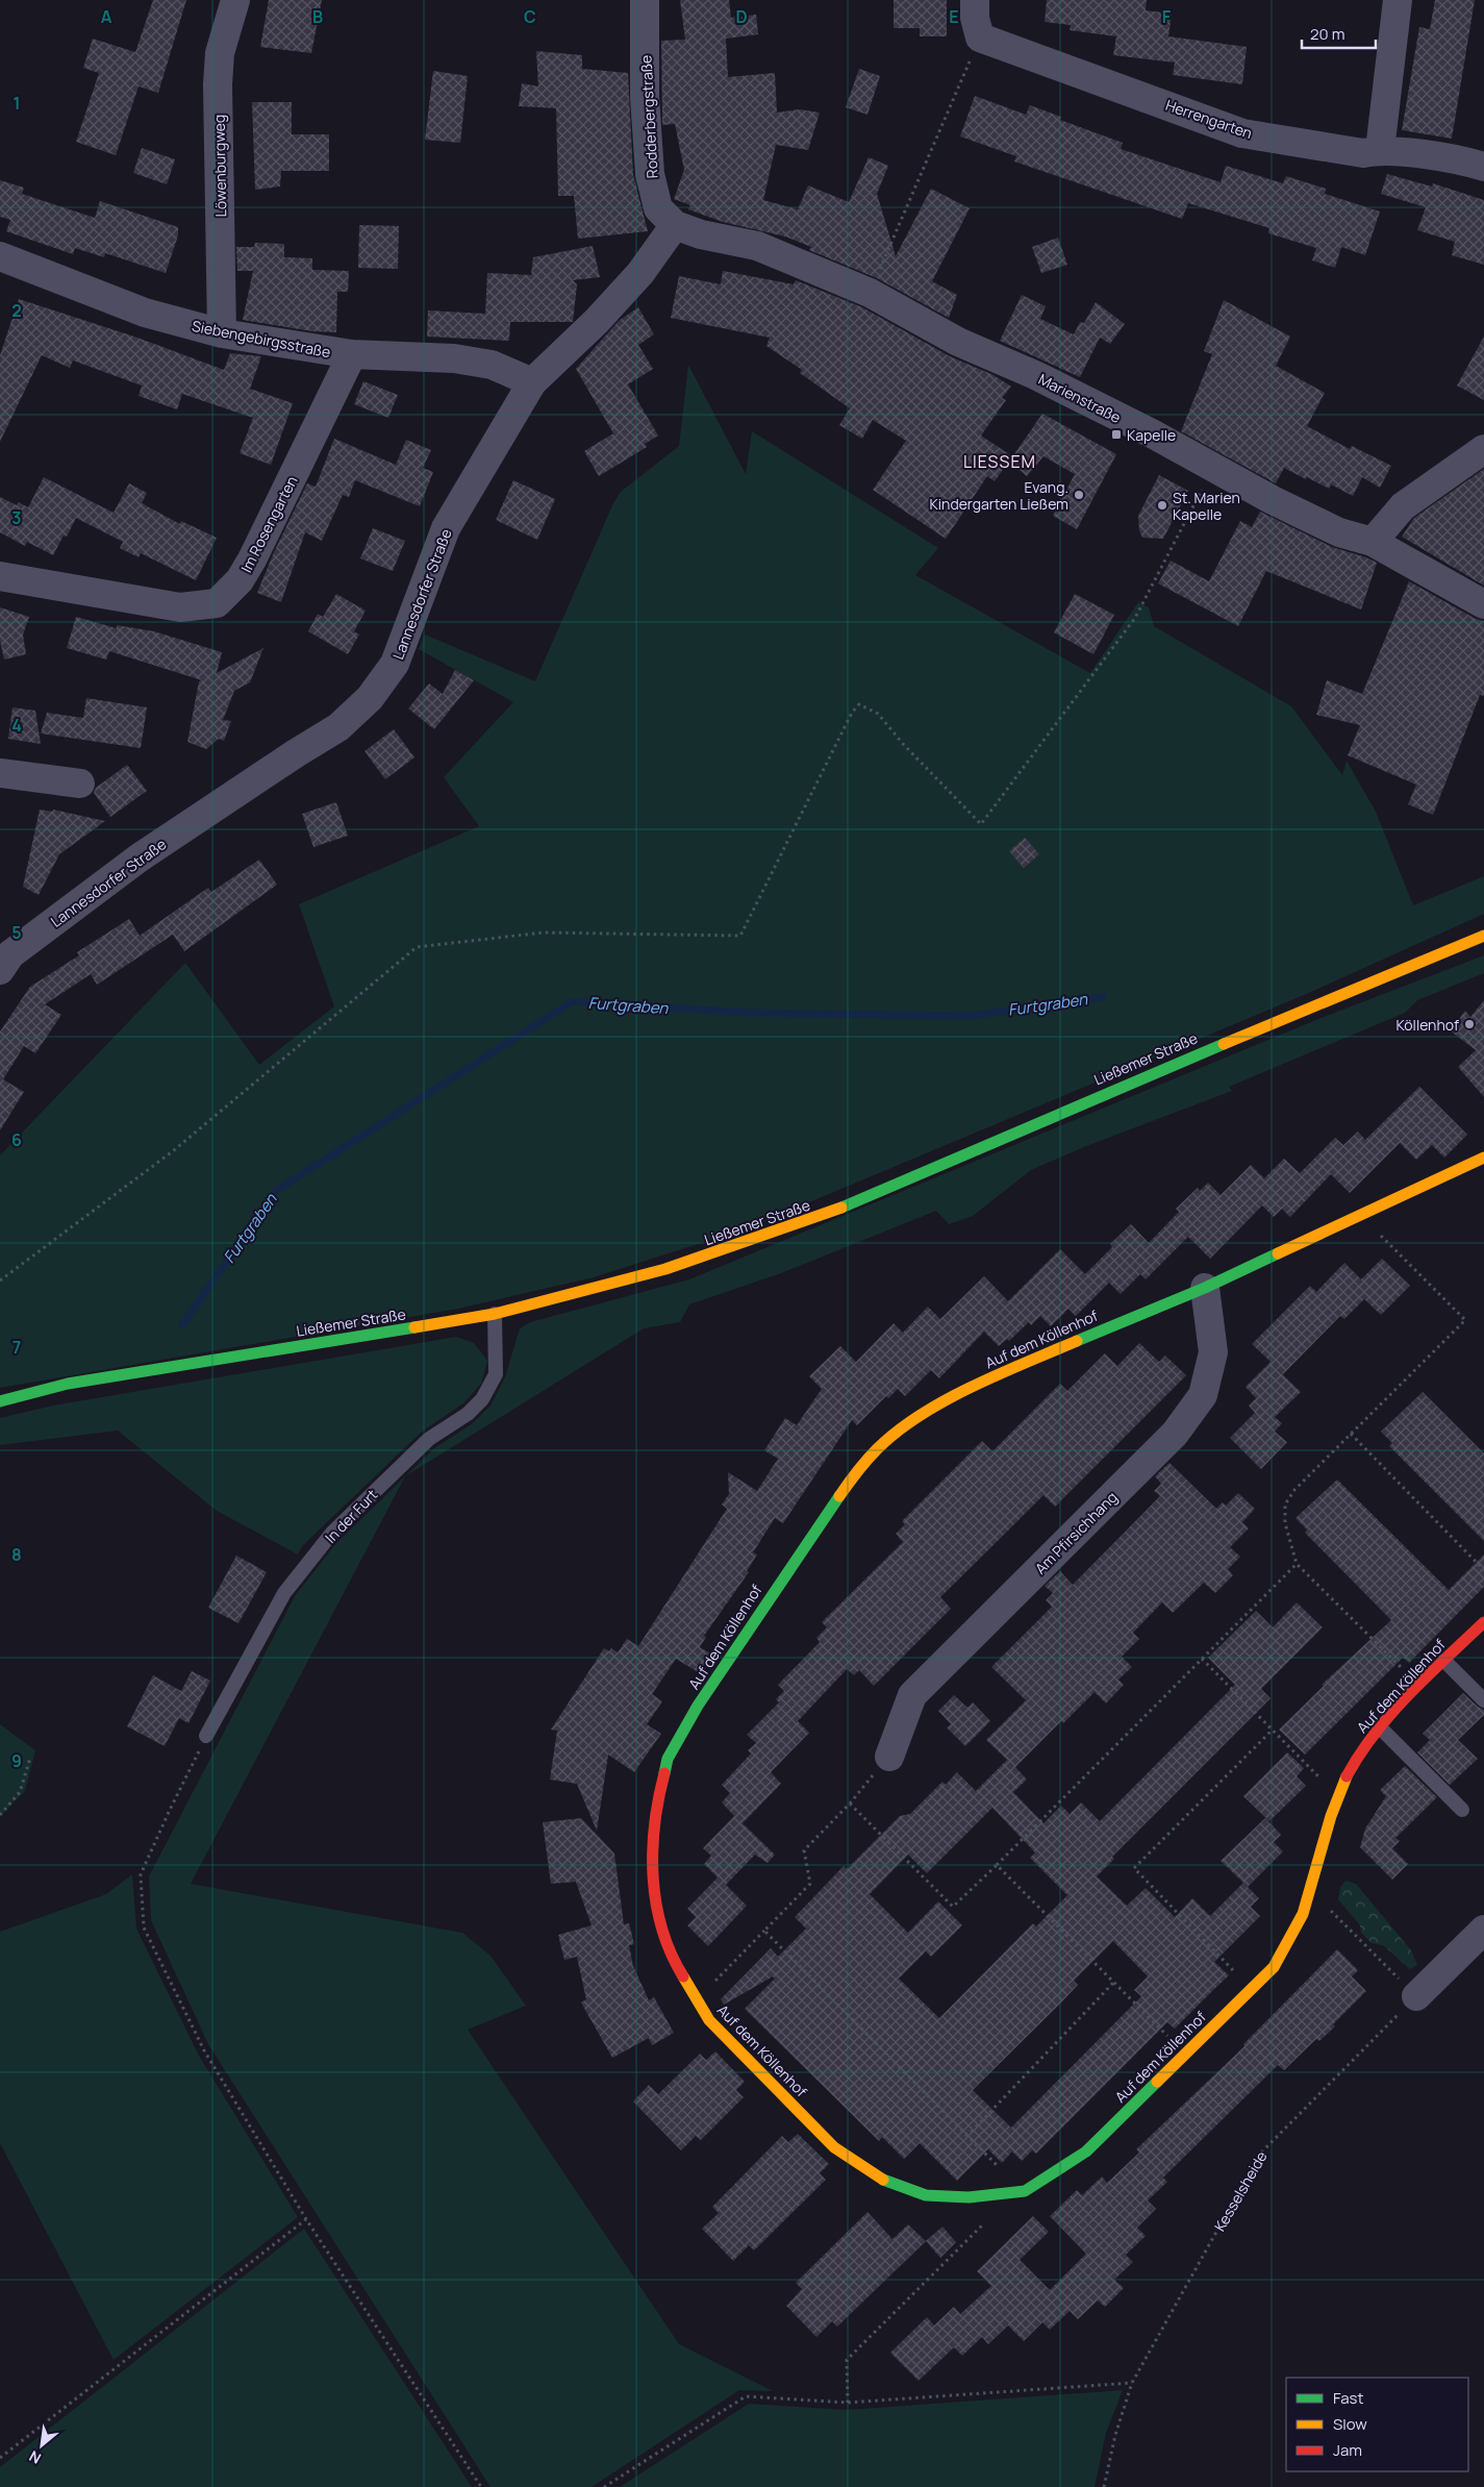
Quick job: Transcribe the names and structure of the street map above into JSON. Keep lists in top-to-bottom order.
{
  "streets": {
    "street": [
      "Rodderbergstraße",
      "Herrengarten",
      "Löwenburgweg",
      "Siebengebirgsstraße",
      "Marienstraße",
      "Im Rosengarten",
      "Lannesdorfer Straße",
      "Ließemer Straße",
      "Auf dem Köllenhof",
      "Am Pfirsichhang"
    ],
    "lane": ["In der Furt"],
    "path": ["Kesselsheide"]
  },
  "crossings": [
    ["Rodderbergstraße", "Marienstraße"],
    ["Rodderbergstraße", "Lannesdorfer Straße"],
    ["Löwenburgweg", "Siebengebirgsstraße"],
    ["Siebengebirgsstraße", "Im Rosengarten"],
    ["Siebengebirgsstraße", "Lannesdorfer Straße"],
    ["Marienstraße", "Lannesdorfer Straße"],
    ["Ließemer Straße", "In der Furt"],
    ["Auf dem Köllenhof", "Am Pfirsichhang"]
  ],
  "districts": ["LIESSEM"],
  "water": ["Furtgraben"],
  "places": {
    "transit": ["Kapelle"],
    "other": ["Evang. Kindergarten Ließem", "St. Marien Kapelle", "Köllenhof"]
  },
  "legend": ["Fast", "Slow", "Jam"],
  "scale_bar": "20 m",
  "north": "bottom left",
  "grid": {
    "columns": [
      "A",
      "B",
      "C",
      "D",
      "E",
      "F"
    ],
    "rows": [
      "1",
      "2",
      "3",
      "4",
      "5",
      "6",
      "7",
      "8",
      "9"
    ]
  }
}
